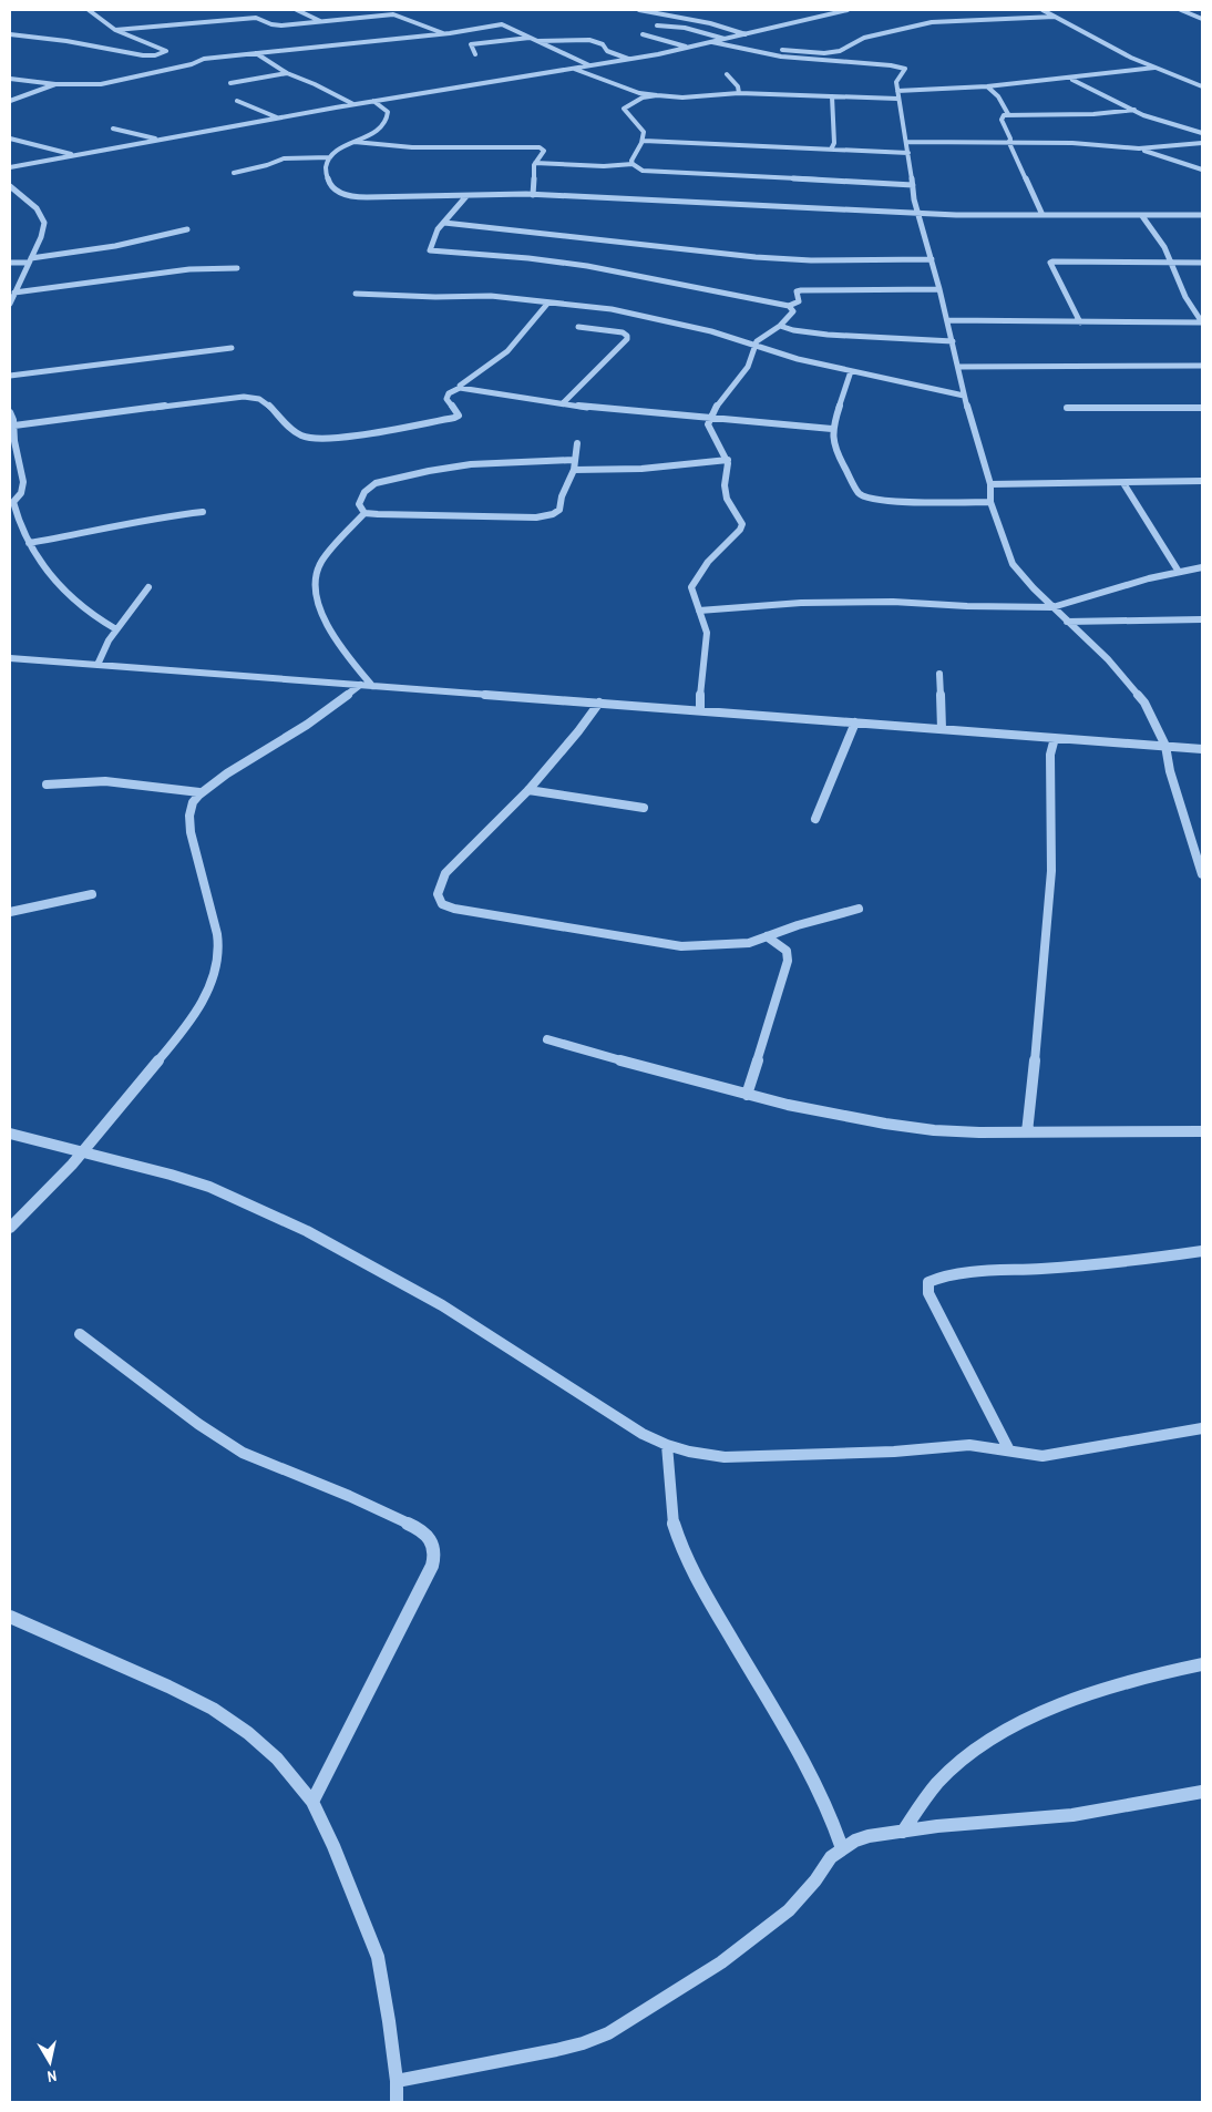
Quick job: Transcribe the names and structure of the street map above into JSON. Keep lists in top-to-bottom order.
{
  "north": "bottom"
}
